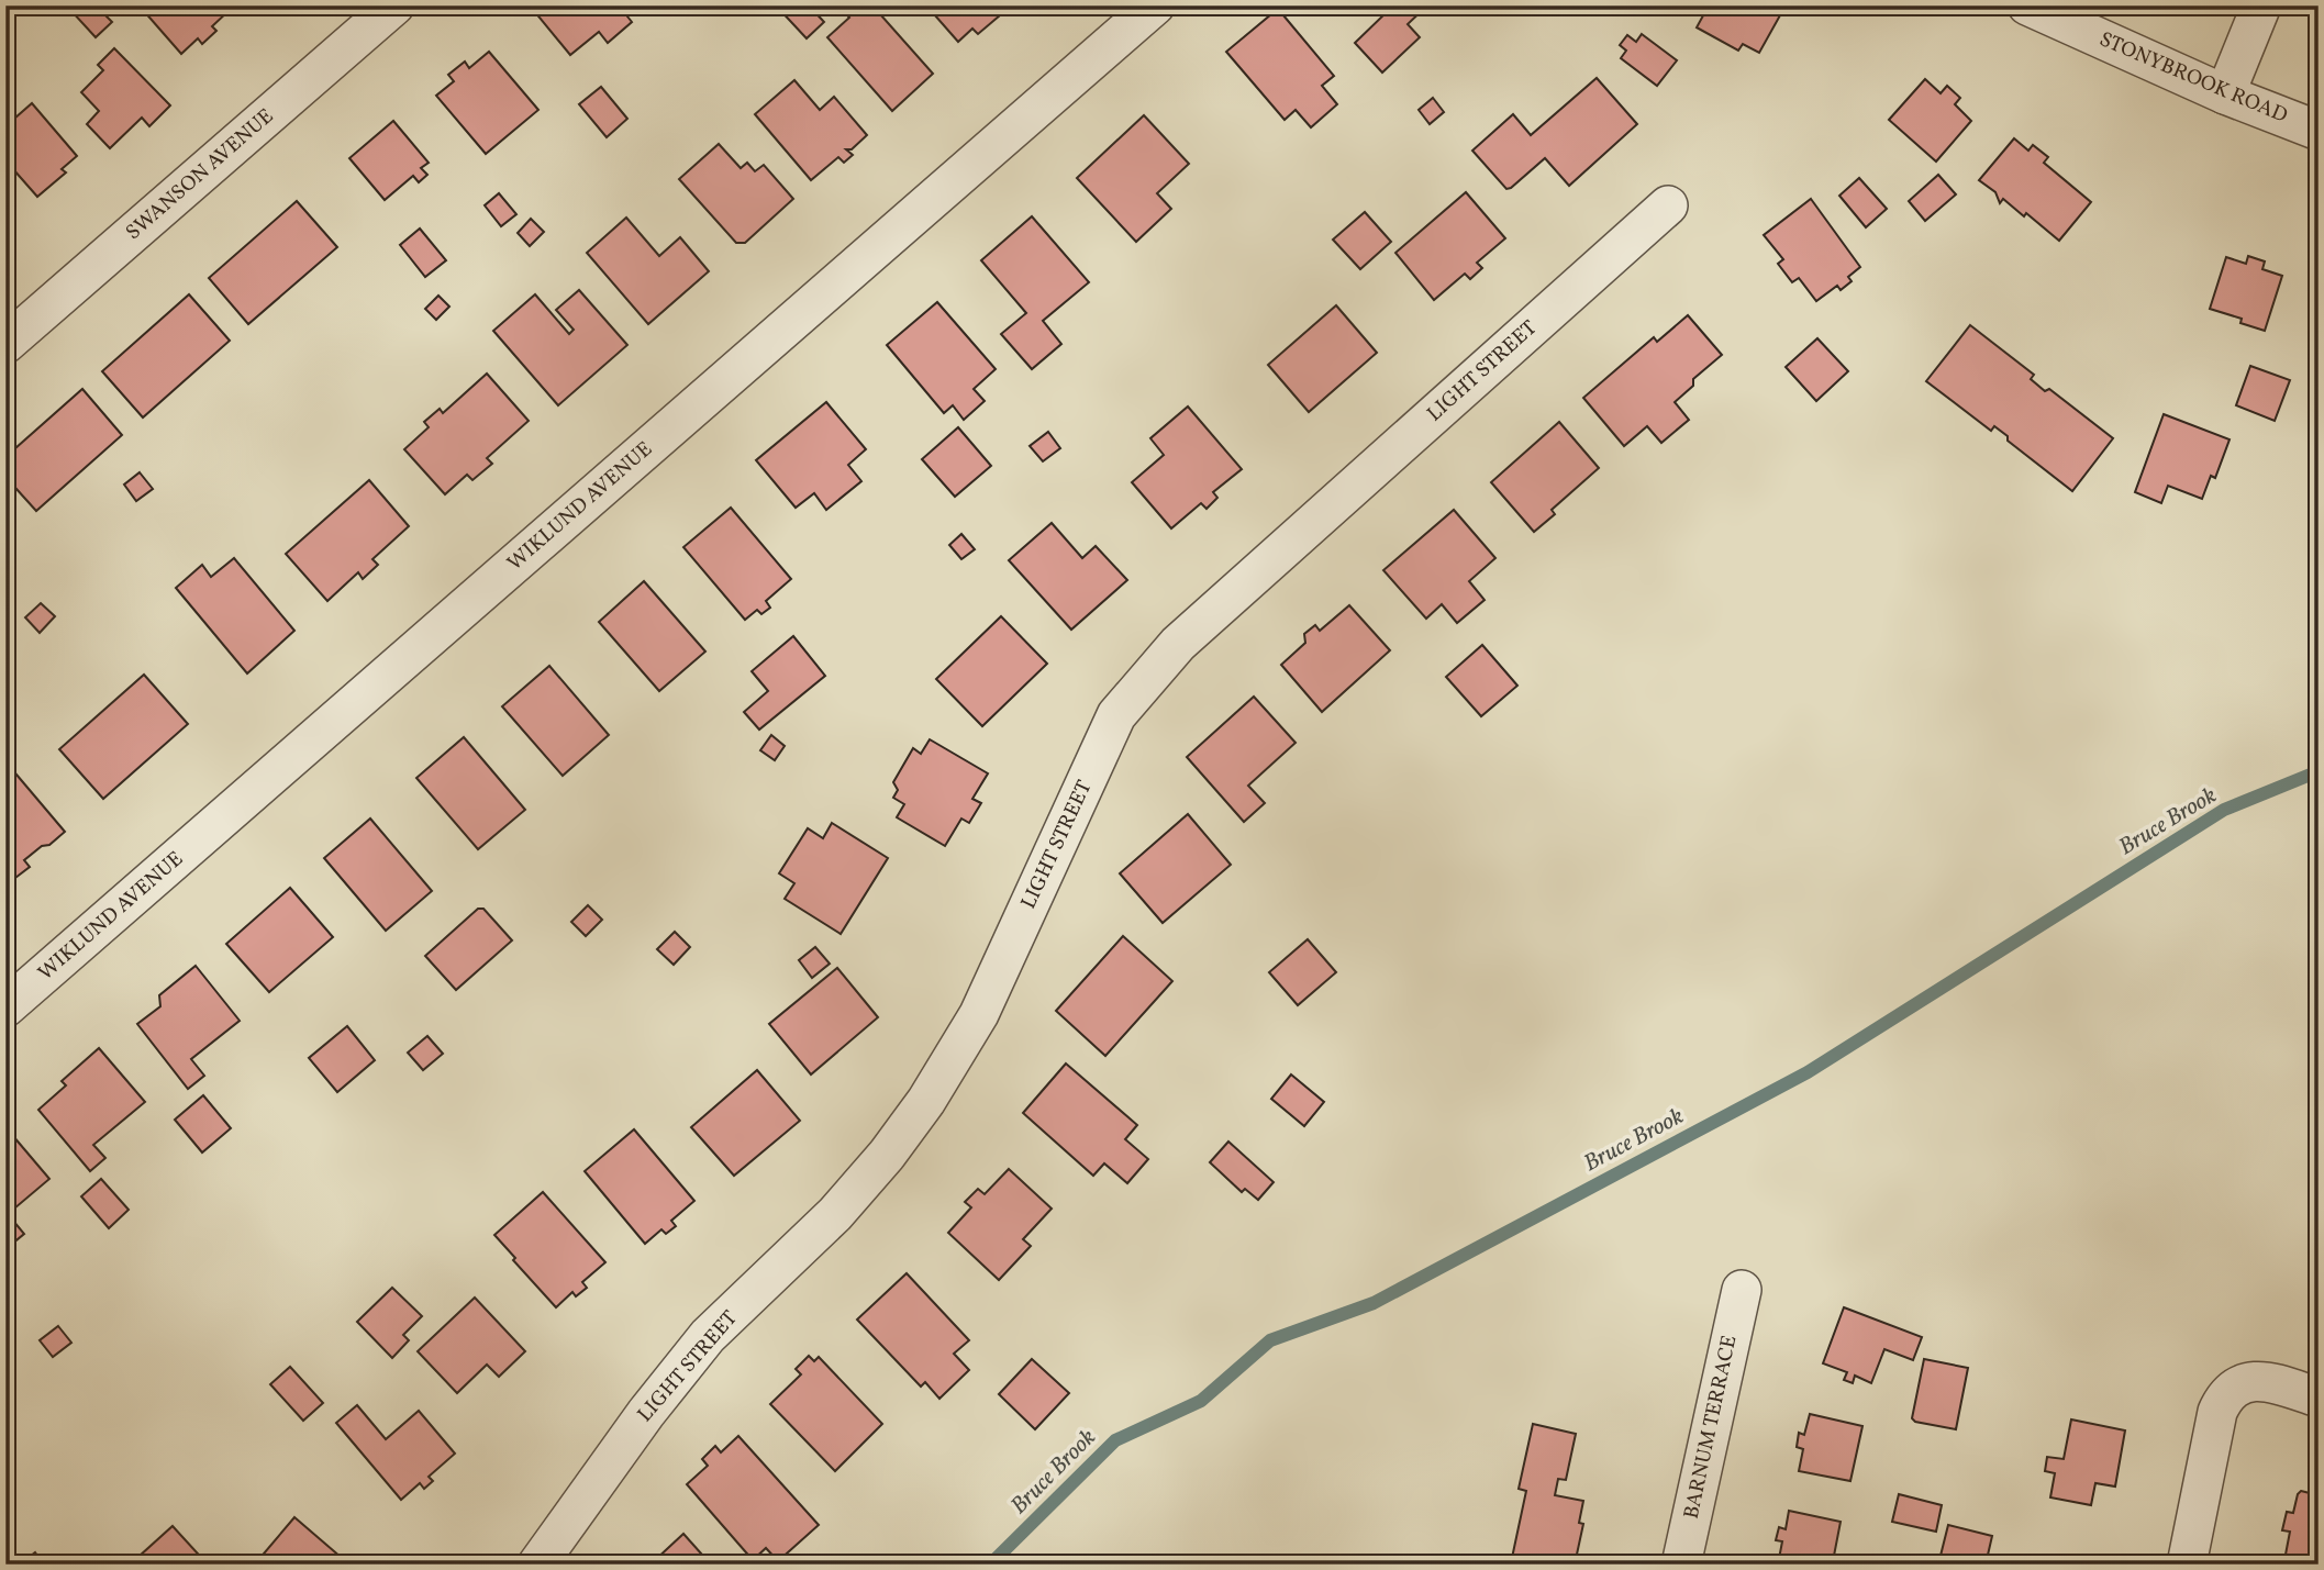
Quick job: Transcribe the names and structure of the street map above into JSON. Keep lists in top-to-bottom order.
{
  "streets": {
    "street": [
      "STONYBROOK ROAD",
      "SWANSON AVENUE",
      "LIGHT STREET",
      "WIKLUND AVENUE",
      "BARNUM TERRACE"
    ]
  },
  "water": ["Bruce Brook"]
}
